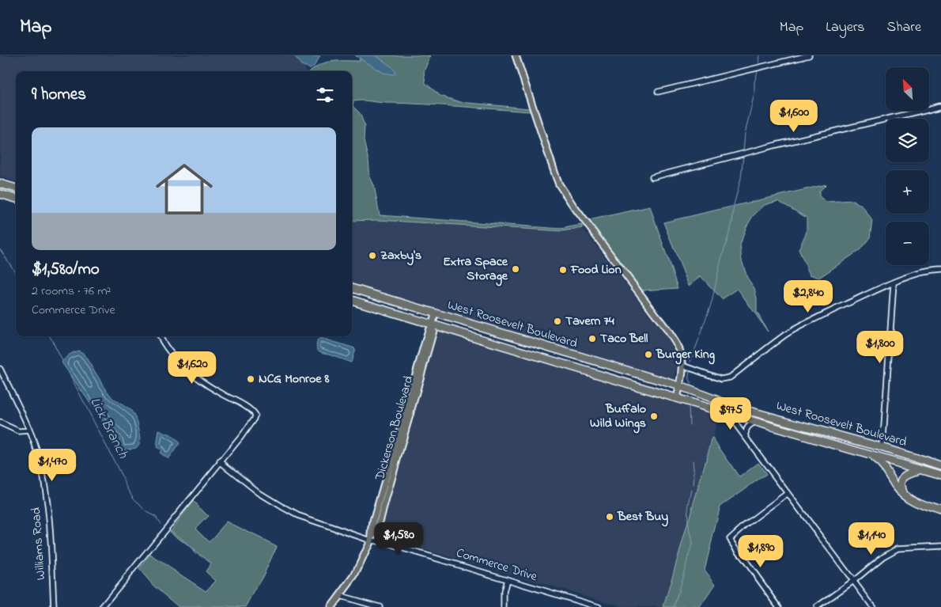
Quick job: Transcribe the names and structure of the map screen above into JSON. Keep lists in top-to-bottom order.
{
  "streets": {
    "highway": ["West Roosevelt Boulevard"],
    "main road": ["Dickerson Boulevard"],
    "street": ["Williams Road", "Commerce Drive"]
  },
  "crossings": [
    ["West Roosevelt Boulevard", "Dickerson Boulevard"],
    ["Dickerson Boulevard", "Commerce Drive"]
  ],
  "water": ["Lick Branch"],
  "places": [
    "Zaxby's",
    "Extra Space Storage",
    "Food Lion",
    "Tavern 74",
    "Taco Bell",
    "Burger King",
    "NCG Monroe 8",
    "Buffalo Wild Wings",
    "Best Buy"
  ],
  "north": "top left",
  "page": {
    "header": "Map",
    "nav": ["Map", "Layers", "Share"],
    "map_buttons": ["+", "−"],
    "heading": "9 homes",
    "price": [
      "$1,600",
      "$2,840",
      "$1,800",
      "$1,620",
      "$975",
      "$1,470",
      "$1,580",
      "$1,140",
      "$1,890"
    ],
    "list": [
      {
        "name": "$1,580/mo",
        "note": "2 rooms · 76 m² · Commerce Drive"
      }
    ]
  }
}
